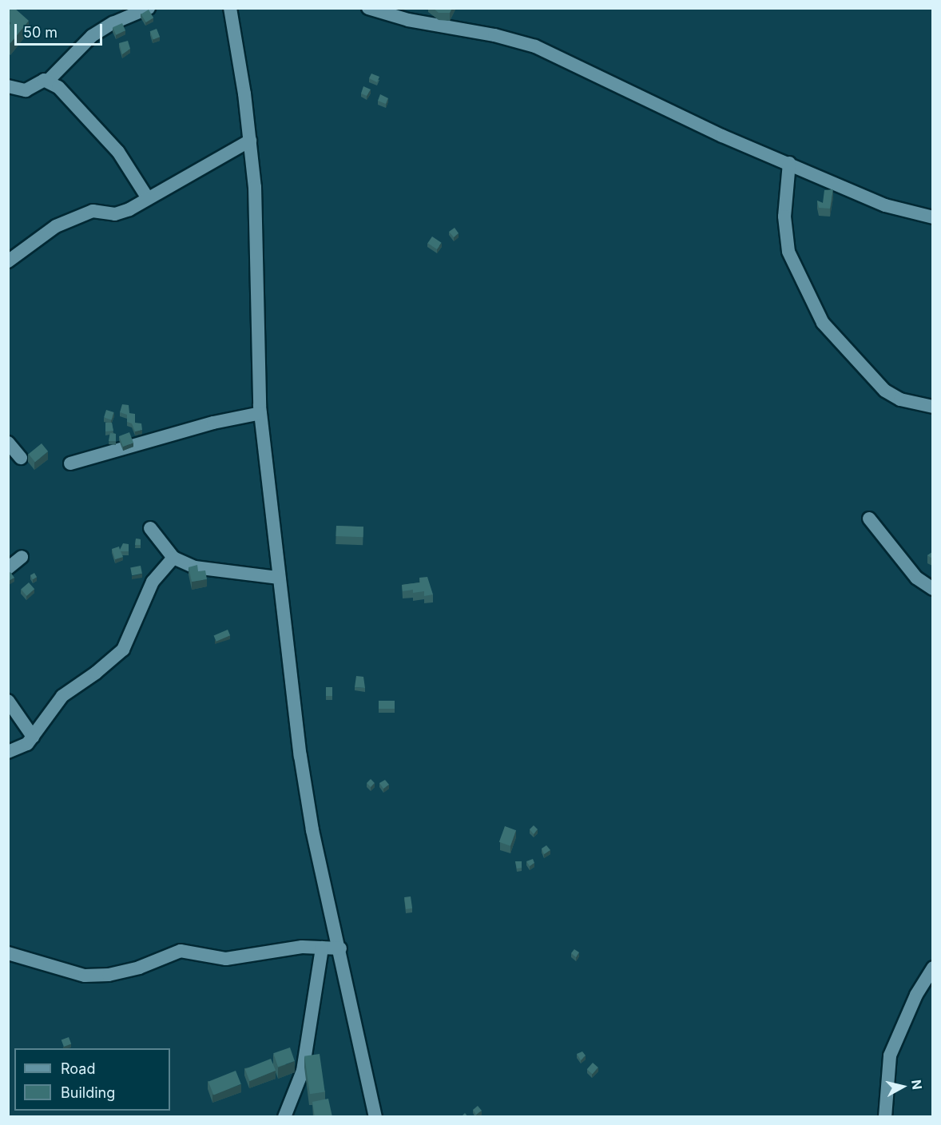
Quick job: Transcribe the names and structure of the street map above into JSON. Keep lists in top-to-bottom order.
{
  "legend": ["Road", "Building"],
  "scale_bar": "50 m",
  "north": "right"
}
